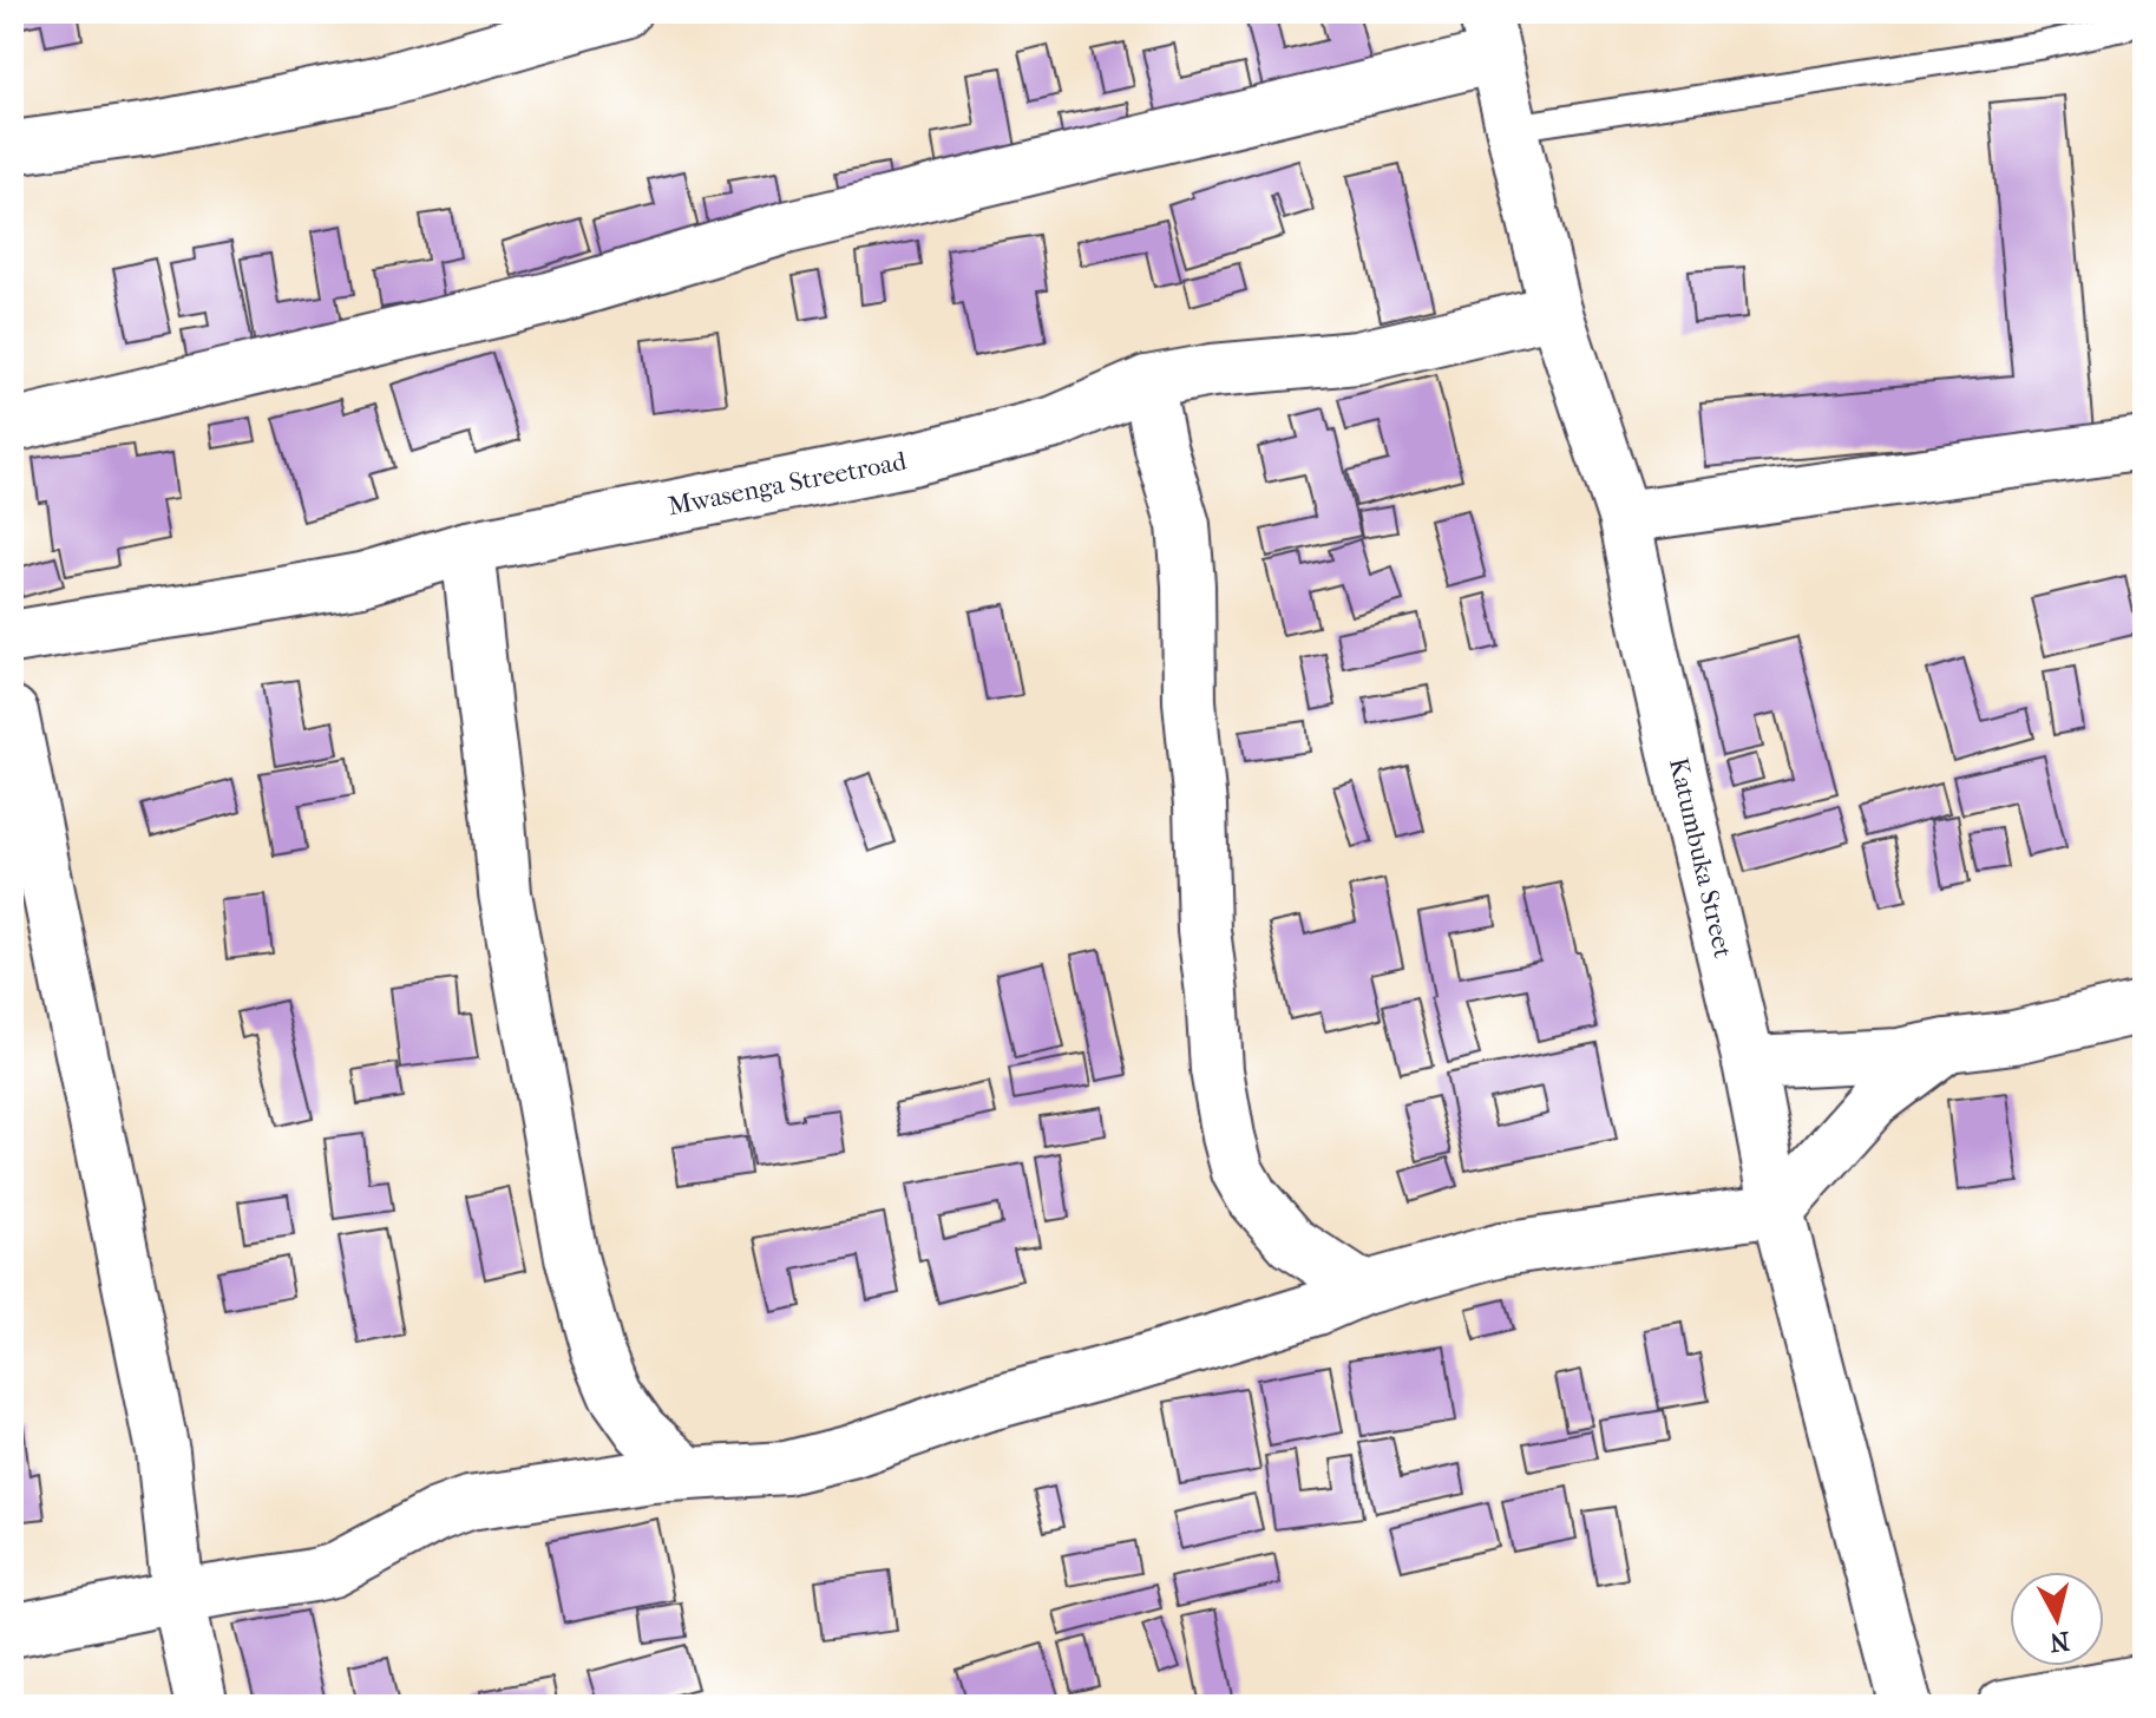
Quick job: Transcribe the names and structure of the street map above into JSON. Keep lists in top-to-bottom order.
{
  "streets": {
    "street": ["Mwasenga Streetroad", "Katumbuka Street"]
  },
  "crossings": [
    ["Mwasenga Streetroad", "Katumbuka Street"]
  ],
  "north": "bottom"
}
